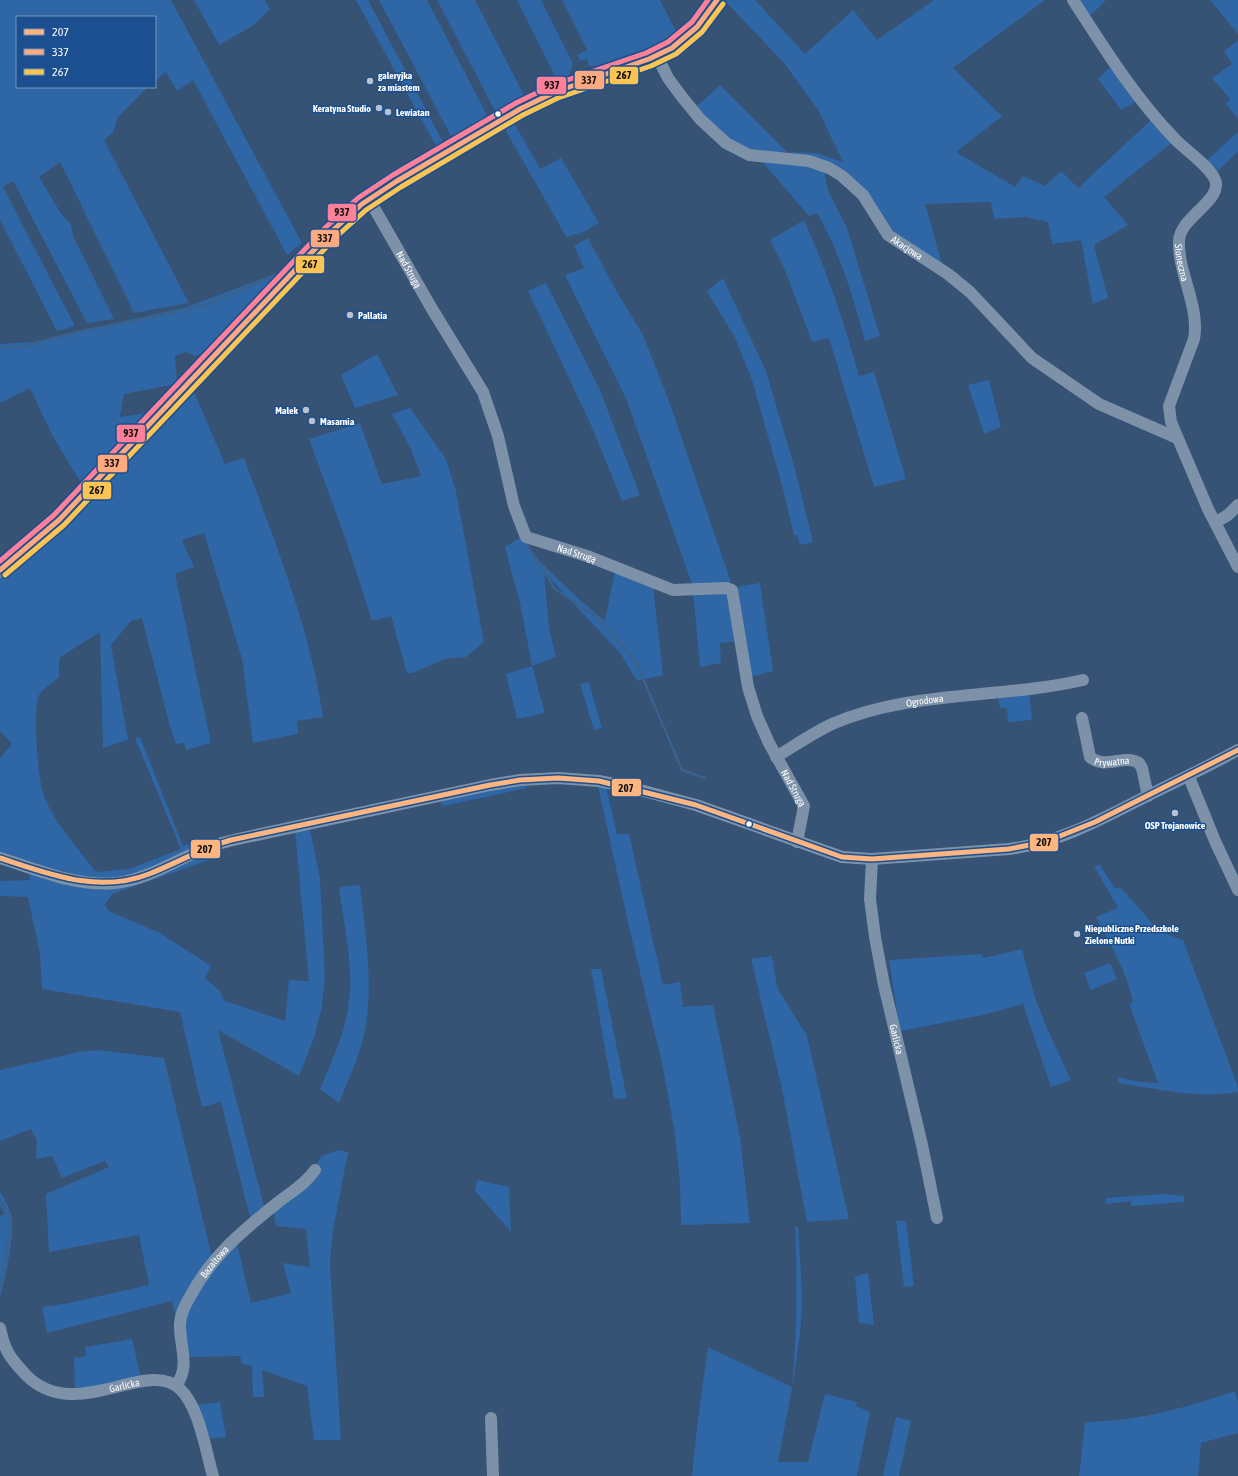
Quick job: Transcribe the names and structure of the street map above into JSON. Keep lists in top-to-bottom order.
{
  "streets": {
    "street": [
      "Akacjowa",
      "Słoneczna",
      "Nad Strugą",
      "Ogrodowa",
      "Prywatna",
      "Garlicka",
      "Bazaltowa"
    ]
  },
  "crossings": [
    ["Akacjowa", "Słoneczna"],
    ["Nad Strugą", "Ogrodowa"],
    ["Garlicka", "Bazaltowa"]
  ],
  "places": [
    "galeryjka za miastem",
    "Keratyna Studio",
    "Lewiatan",
    "Pallatia",
    "Małek",
    "Masarnia",
    "OSP Trojanowice",
    "Niepubliczne Przedszkole Zielone Nutki"
  ],
  "lines": [
    "transit line 337",
    "transit line 937",
    "transit line 267",
    "transit line 207"
  ],
  "legend": ["207", "337", "267"]
}
